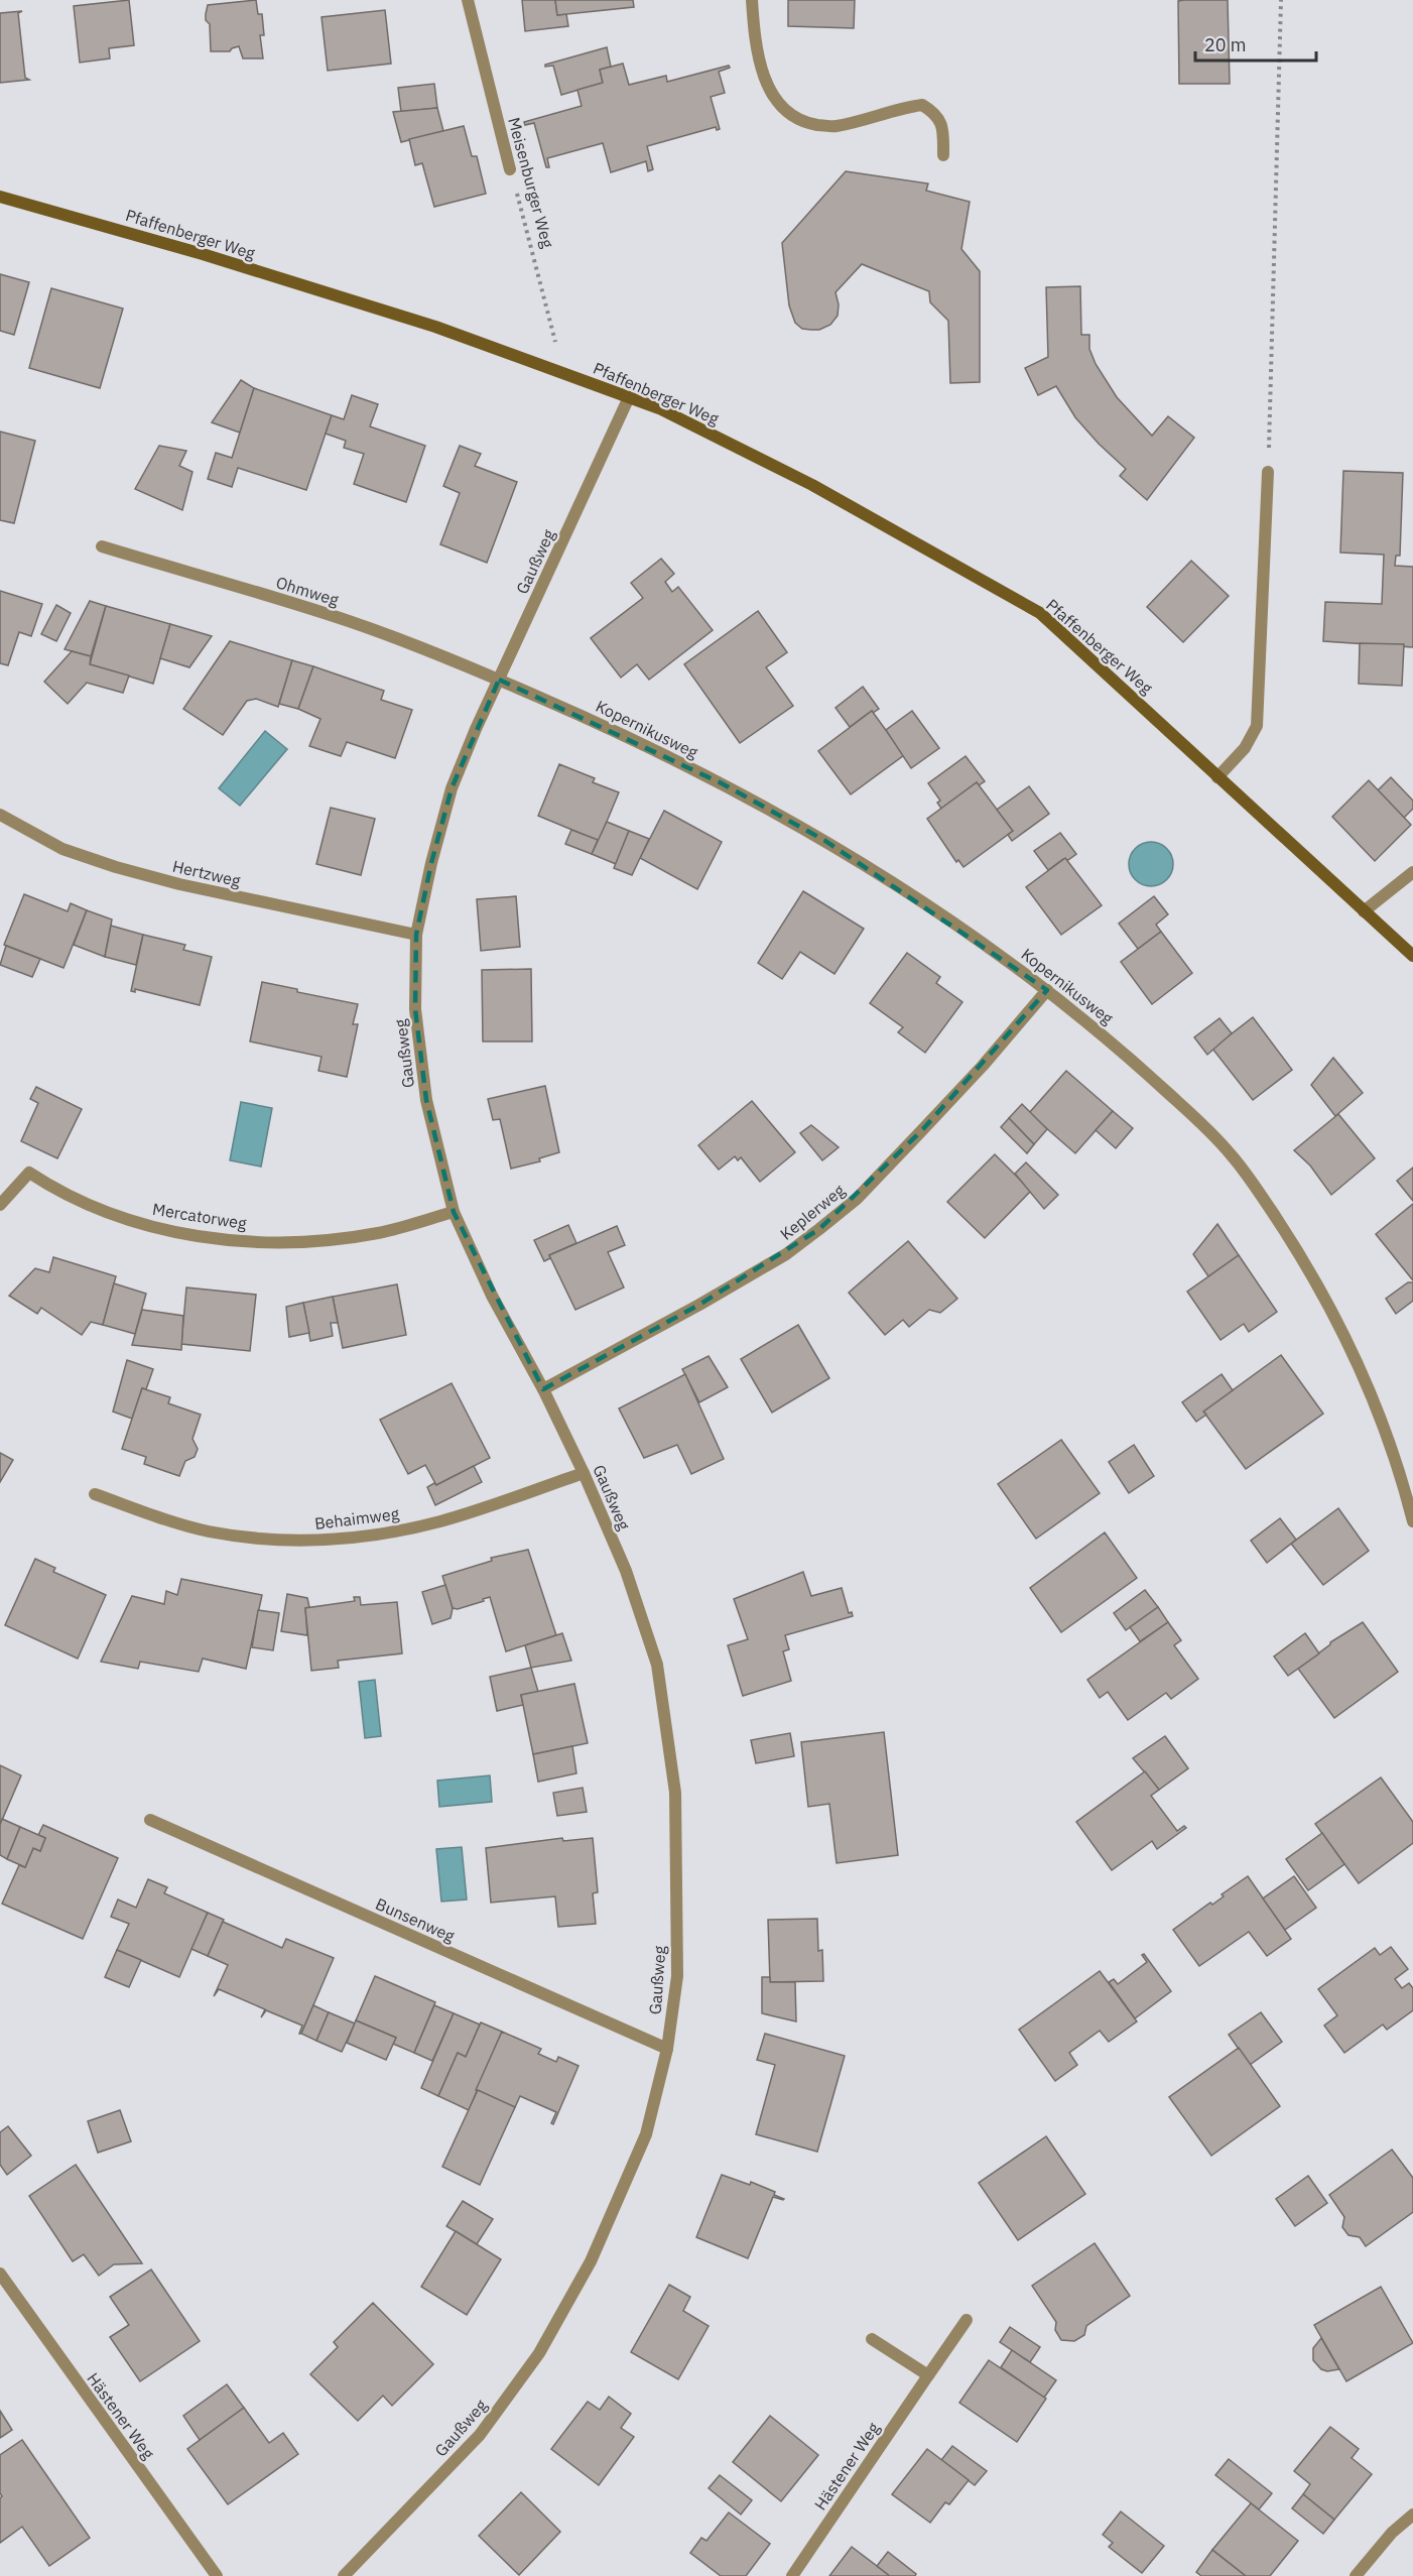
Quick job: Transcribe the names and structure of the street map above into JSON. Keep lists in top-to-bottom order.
{
  "streets": {
    "main road": ["Pfaffenberger Weg"],
    "street": [
      "Meisenburger Weg",
      "Gaußweg",
      "Ohmweg",
      "Kopernikusweg",
      "Hertzweg",
      "Keplerweg",
      "Mercatorweg",
      "Behaimweg",
      "Bunsenweg",
      "Hästener Weg"
    ]
  },
  "crossings": [
    ["Meisenburger Weg", "Pfaffenberger Weg"],
    ["Pfaffenberger Weg", "Gaußweg"],
    ["Gaußweg", "Ohmweg"],
    ["Gaußweg", "Kopernikusweg"],
    ["Gaußweg", "Hertzweg"],
    ["Gaußweg", "Keplerweg"],
    ["Gaußweg", "Mercatorweg"],
    ["Gaußweg", "Behaimweg"],
    ["Gaußweg", "Bunsenweg"],
    ["Ohmweg", "Kopernikusweg"],
    ["Kopernikusweg", "Keplerweg"]
  ],
  "scale_bar": "20 m"
}
